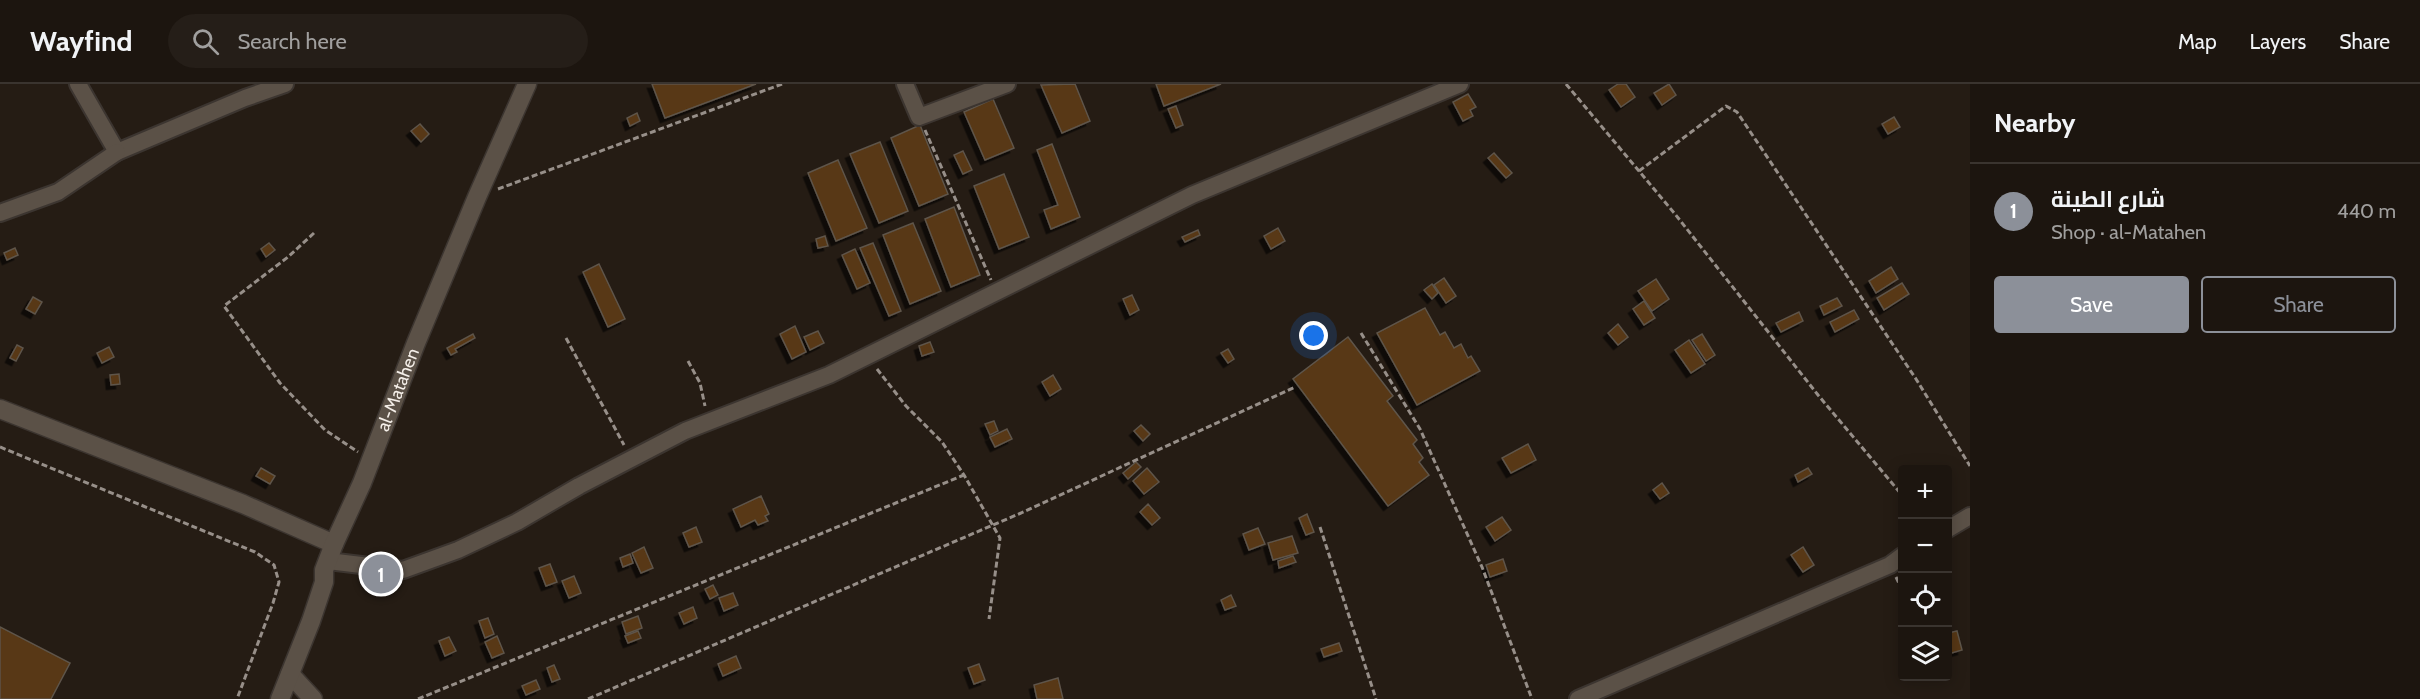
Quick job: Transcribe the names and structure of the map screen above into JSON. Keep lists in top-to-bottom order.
{
  "streets": {
    "main road": ["al-Matahen"]
  },
  "page": {
    "header": "Wayfind",
    "search": "Search here",
    "nav": ["Map", "Layers", "Share"],
    "heading": "Nearby",
    "list": [
      {
        "mark": "1",
        "name": "شارع الطينة",
        "note": "Shop · al-Matahen",
        "value": "440 m"
      }
    ],
    "buttons": ["Save", "Share"],
    "map_buttons": ["+", "−"],
    "pins": "1"
  }
}
